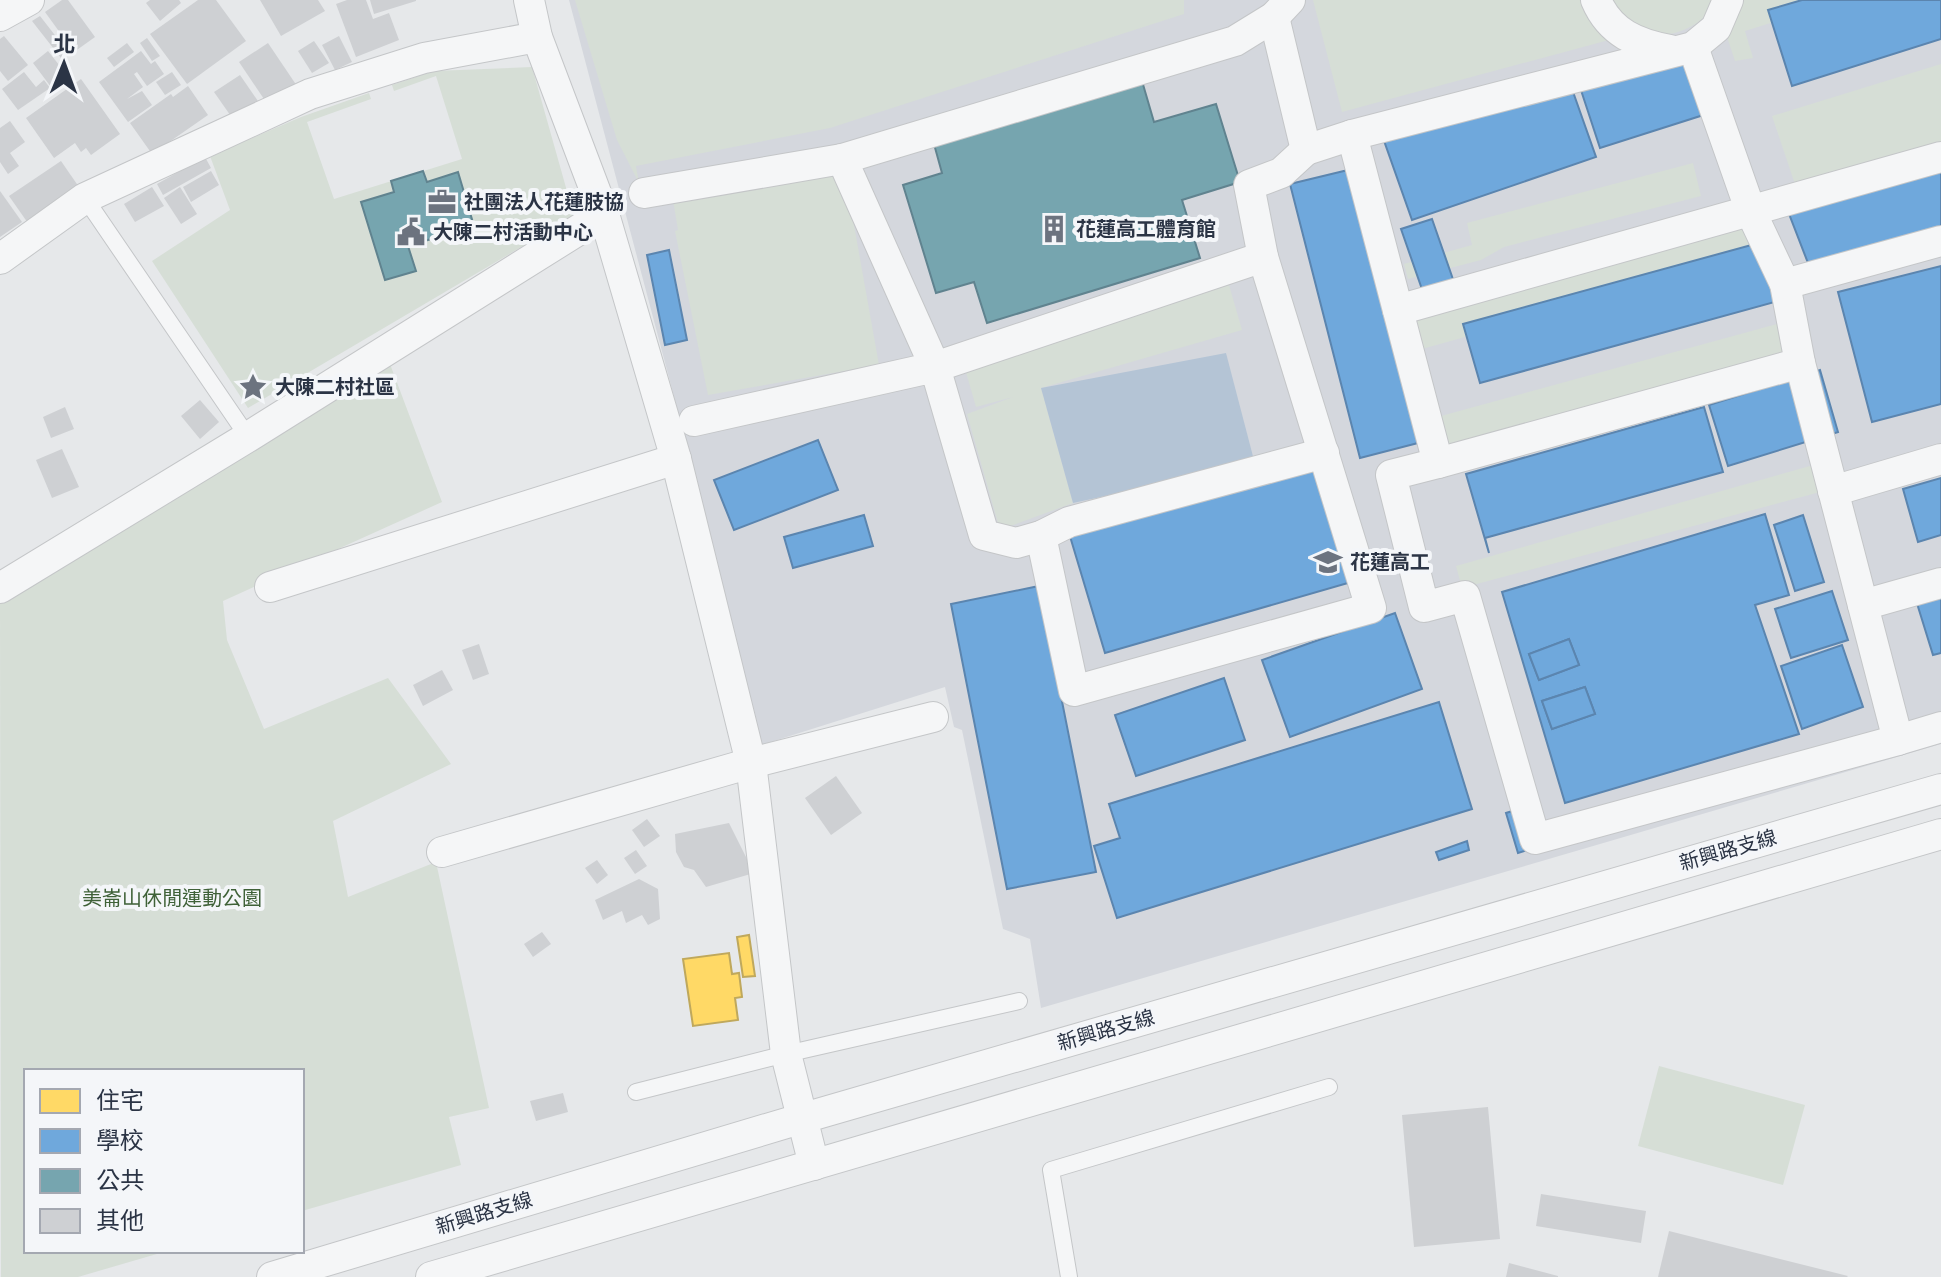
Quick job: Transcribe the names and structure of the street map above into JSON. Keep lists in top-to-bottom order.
{
  "streets": {
    "street": ["新興路支線"]
  },
  "parks": ["美崙山休閒運動公園"],
  "places": {
    "office": ["社團法人花蓮肢協"],
    "building": ["花蓮高工體育館"],
    "public building": ["大陳二村活動中心"],
    "place": ["大陳二村社區"],
    "school or university": ["花蓮高工"]
  },
  "legend": [
    "住宅",
    "學校",
    "公共",
    "其他"
  ],
  "north": "top"
}
